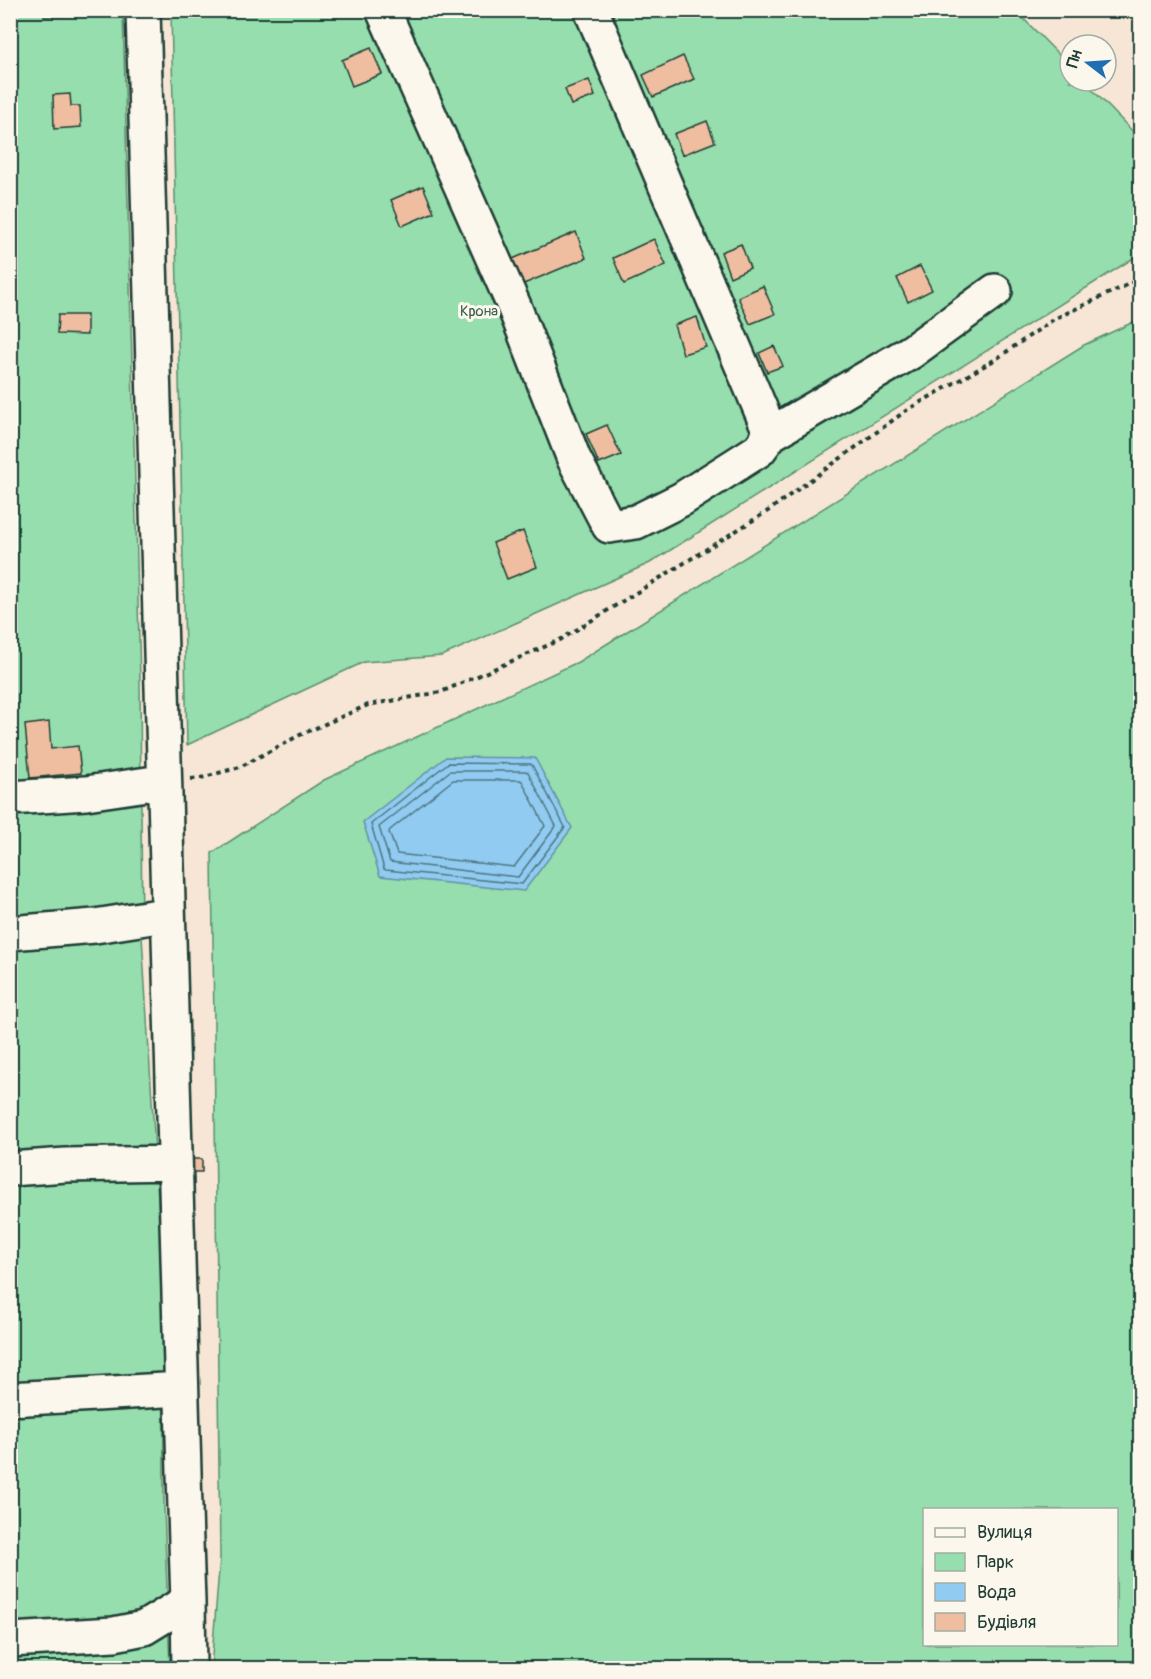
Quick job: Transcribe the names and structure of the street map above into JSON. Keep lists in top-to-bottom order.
{
  "parks": ["Крона"],
  "legend": [
    "Вулиця",
    "Парк",
    "Вода",
    "Будівля"
  ],
  "north": "left"
}
